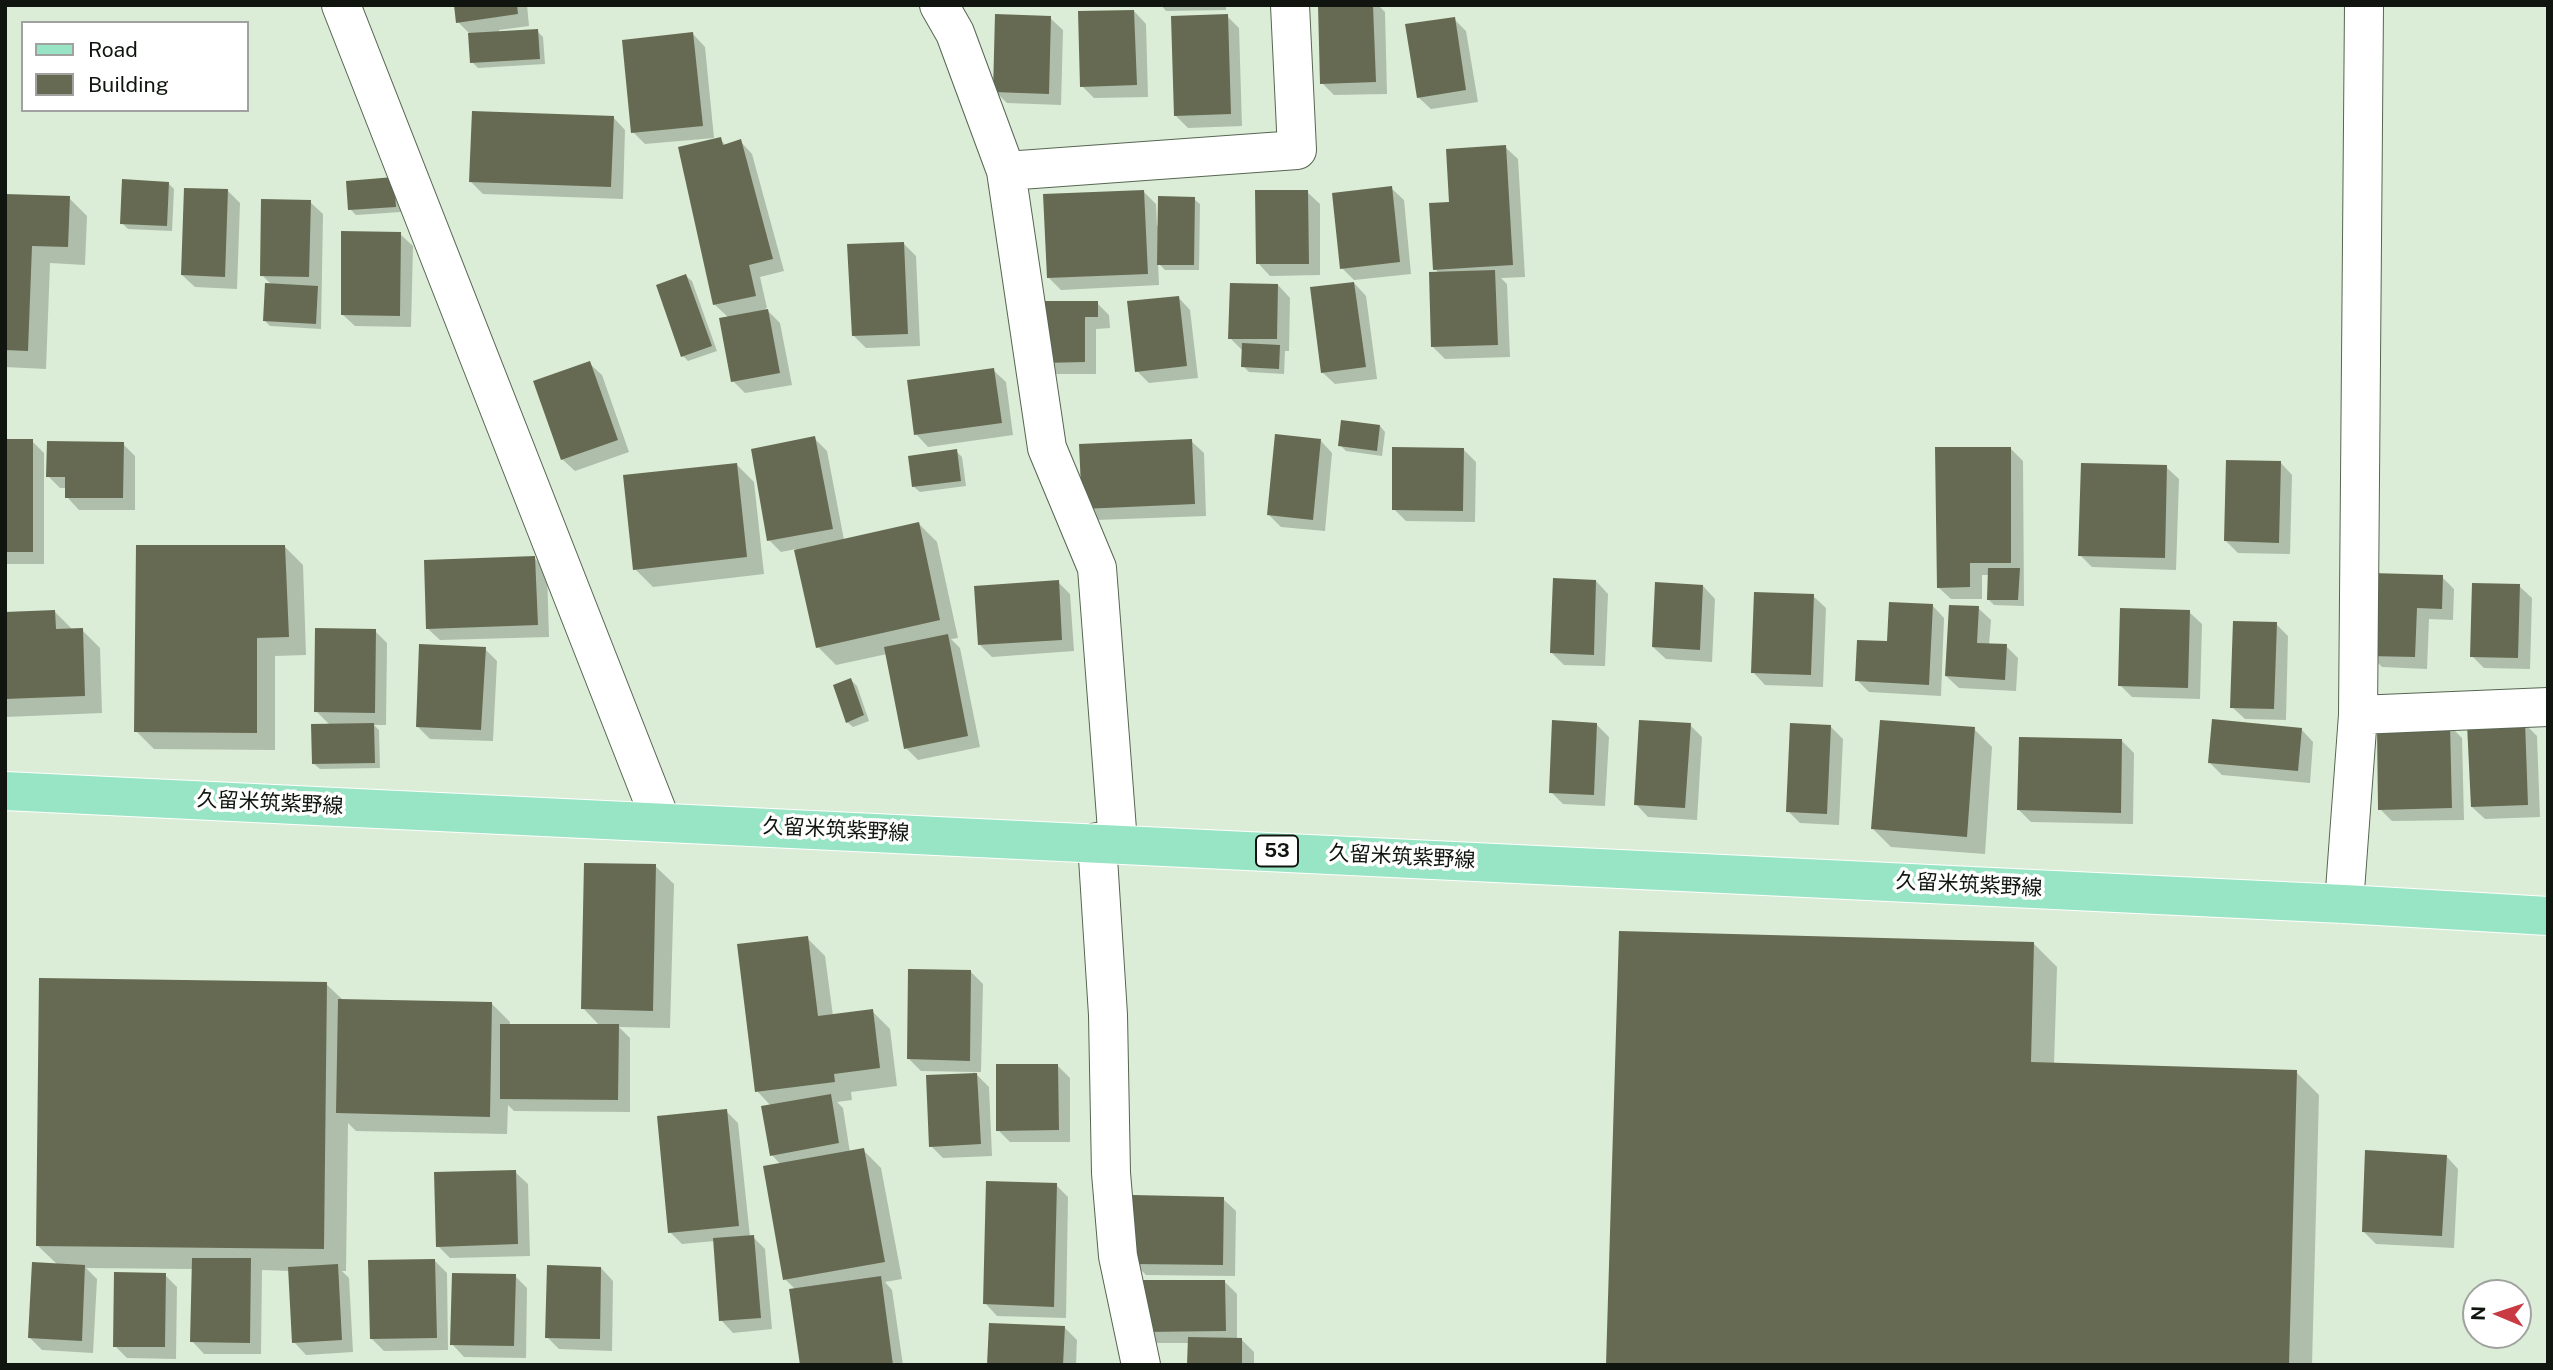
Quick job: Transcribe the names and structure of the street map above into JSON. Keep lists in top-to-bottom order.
{
  "streets": {
    "main road": ["久留米筑紫野線", "53"]
  },
  "legend": ["Road", "Building"],
  "north": "left"
}
